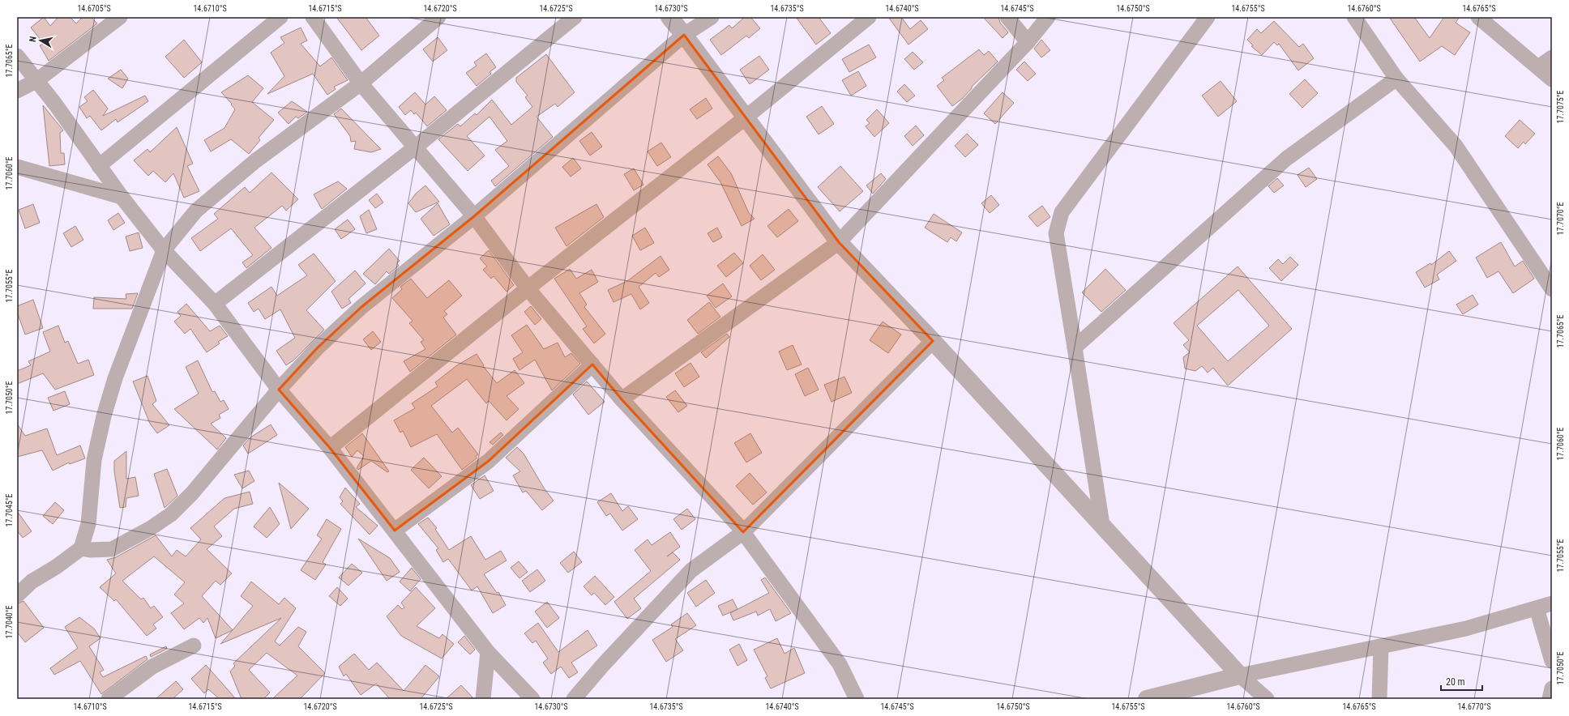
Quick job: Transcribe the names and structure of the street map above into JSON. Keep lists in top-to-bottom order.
{
  "scale_bar": "20 m",
  "north": "left",
  "coordinates": [
    "14.6705°S",
    "14.6710°S",
    "14.6715°S",
    "14.6720°S",
    "14.6725°S",
    "14.6730°S",
    "14.6735°S",
    "14.6740°S",
    "14.6745°S",
    "14.6750°S",
    "14.6755°S",
    "14.6760°S",
    "14.6765°S",
    "17.7065°E",
    "17.7075°E",
    "17.7060°E",
    "17.7070°E",
    "17.7055°E",
    "17.7050°E",
    "17.7045°E",
    "17.7040°E",
    "14.6770°S"
  ]
}
